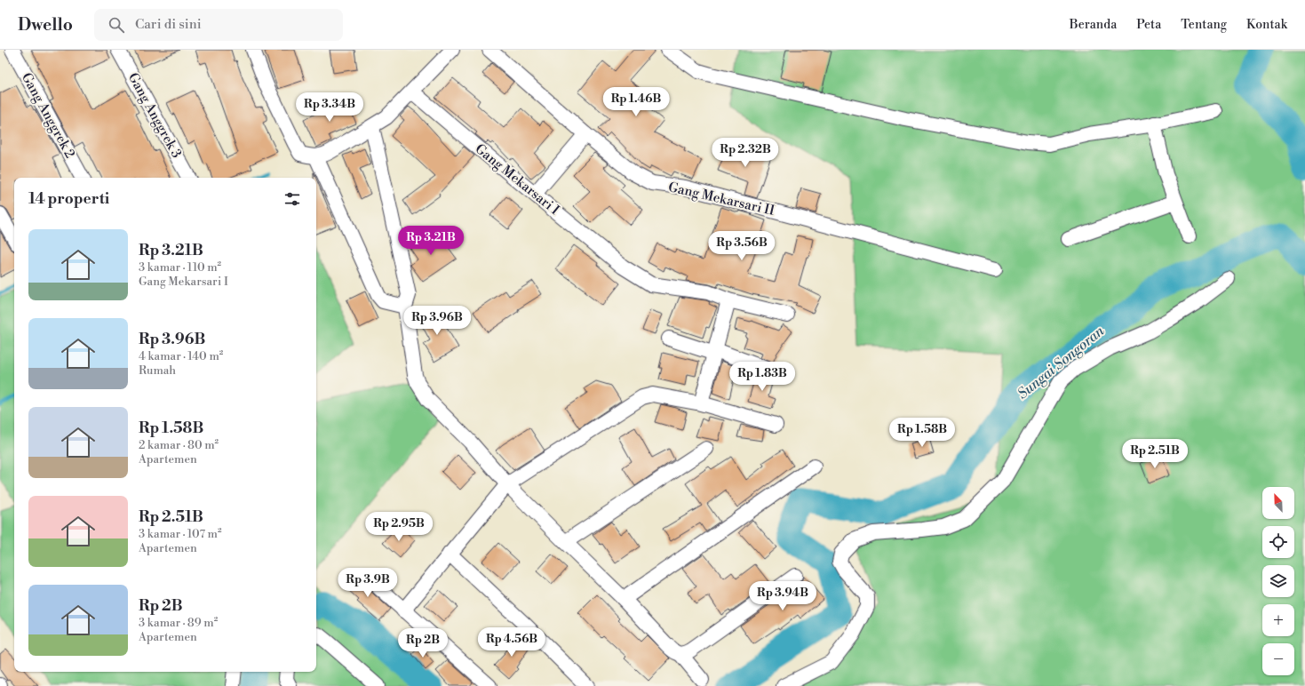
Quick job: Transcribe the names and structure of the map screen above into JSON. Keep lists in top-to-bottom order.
{
  "streets": {
    "street": [
      "Gang Anggrek 2",
      "Gang Anggrek 3",
      "Gang Mekarsari I",
      "Gang Mekarsari II"
    ]
  },
  "water": ["Sungai Songoran"],
  "north": "top left",
  "page": {
    "header": "Dwello",
    "search": "Cari di sini",
    "nav": [
      "Beranda",
      "Peta",
      "Tentang",
      "Kontak"
    ],
    "price": [
      "Rp 1.46B",
      "Rp 3.34B",
      "Rp 2.32B",
      "Rp 3.21B",
      "Rp 3.56B",
      "Rp 3.96B",
      "Rp 1.83B",
      "Rp 1.58B",
      "Rp 2.51B",
      "Rp 2.95B",
      "Rp 3.9B",
      "Rp 3.94B",
      "Rp 4.56B",
      "Rp 2B"
    ],
    "heading": "14 properti",
    "list": [
      {
        "name": "Rp 3.21B",
        "note": "3 kamar · 110 m² · Gang Mekarsari I"
      },
      {
        "name": "Rp 3.96B",
        "note": "4 kamar · 140 m² · Rumah"
      },
      {
        "name": "Rp 1.58B",
        "note": "2 kamar · 80 m² · Apartemen"
      },
      {
        "name": "Rp 2.51B",
        "note": "3 kamar · 107 m² · Apartemen"
      },
      {
        "name": "Rp 2B",
        "note": "3 kamar · 89 m² · Apartemen"
      }
    ],
    "map_buttons": ["+", "−"]
  }
}
